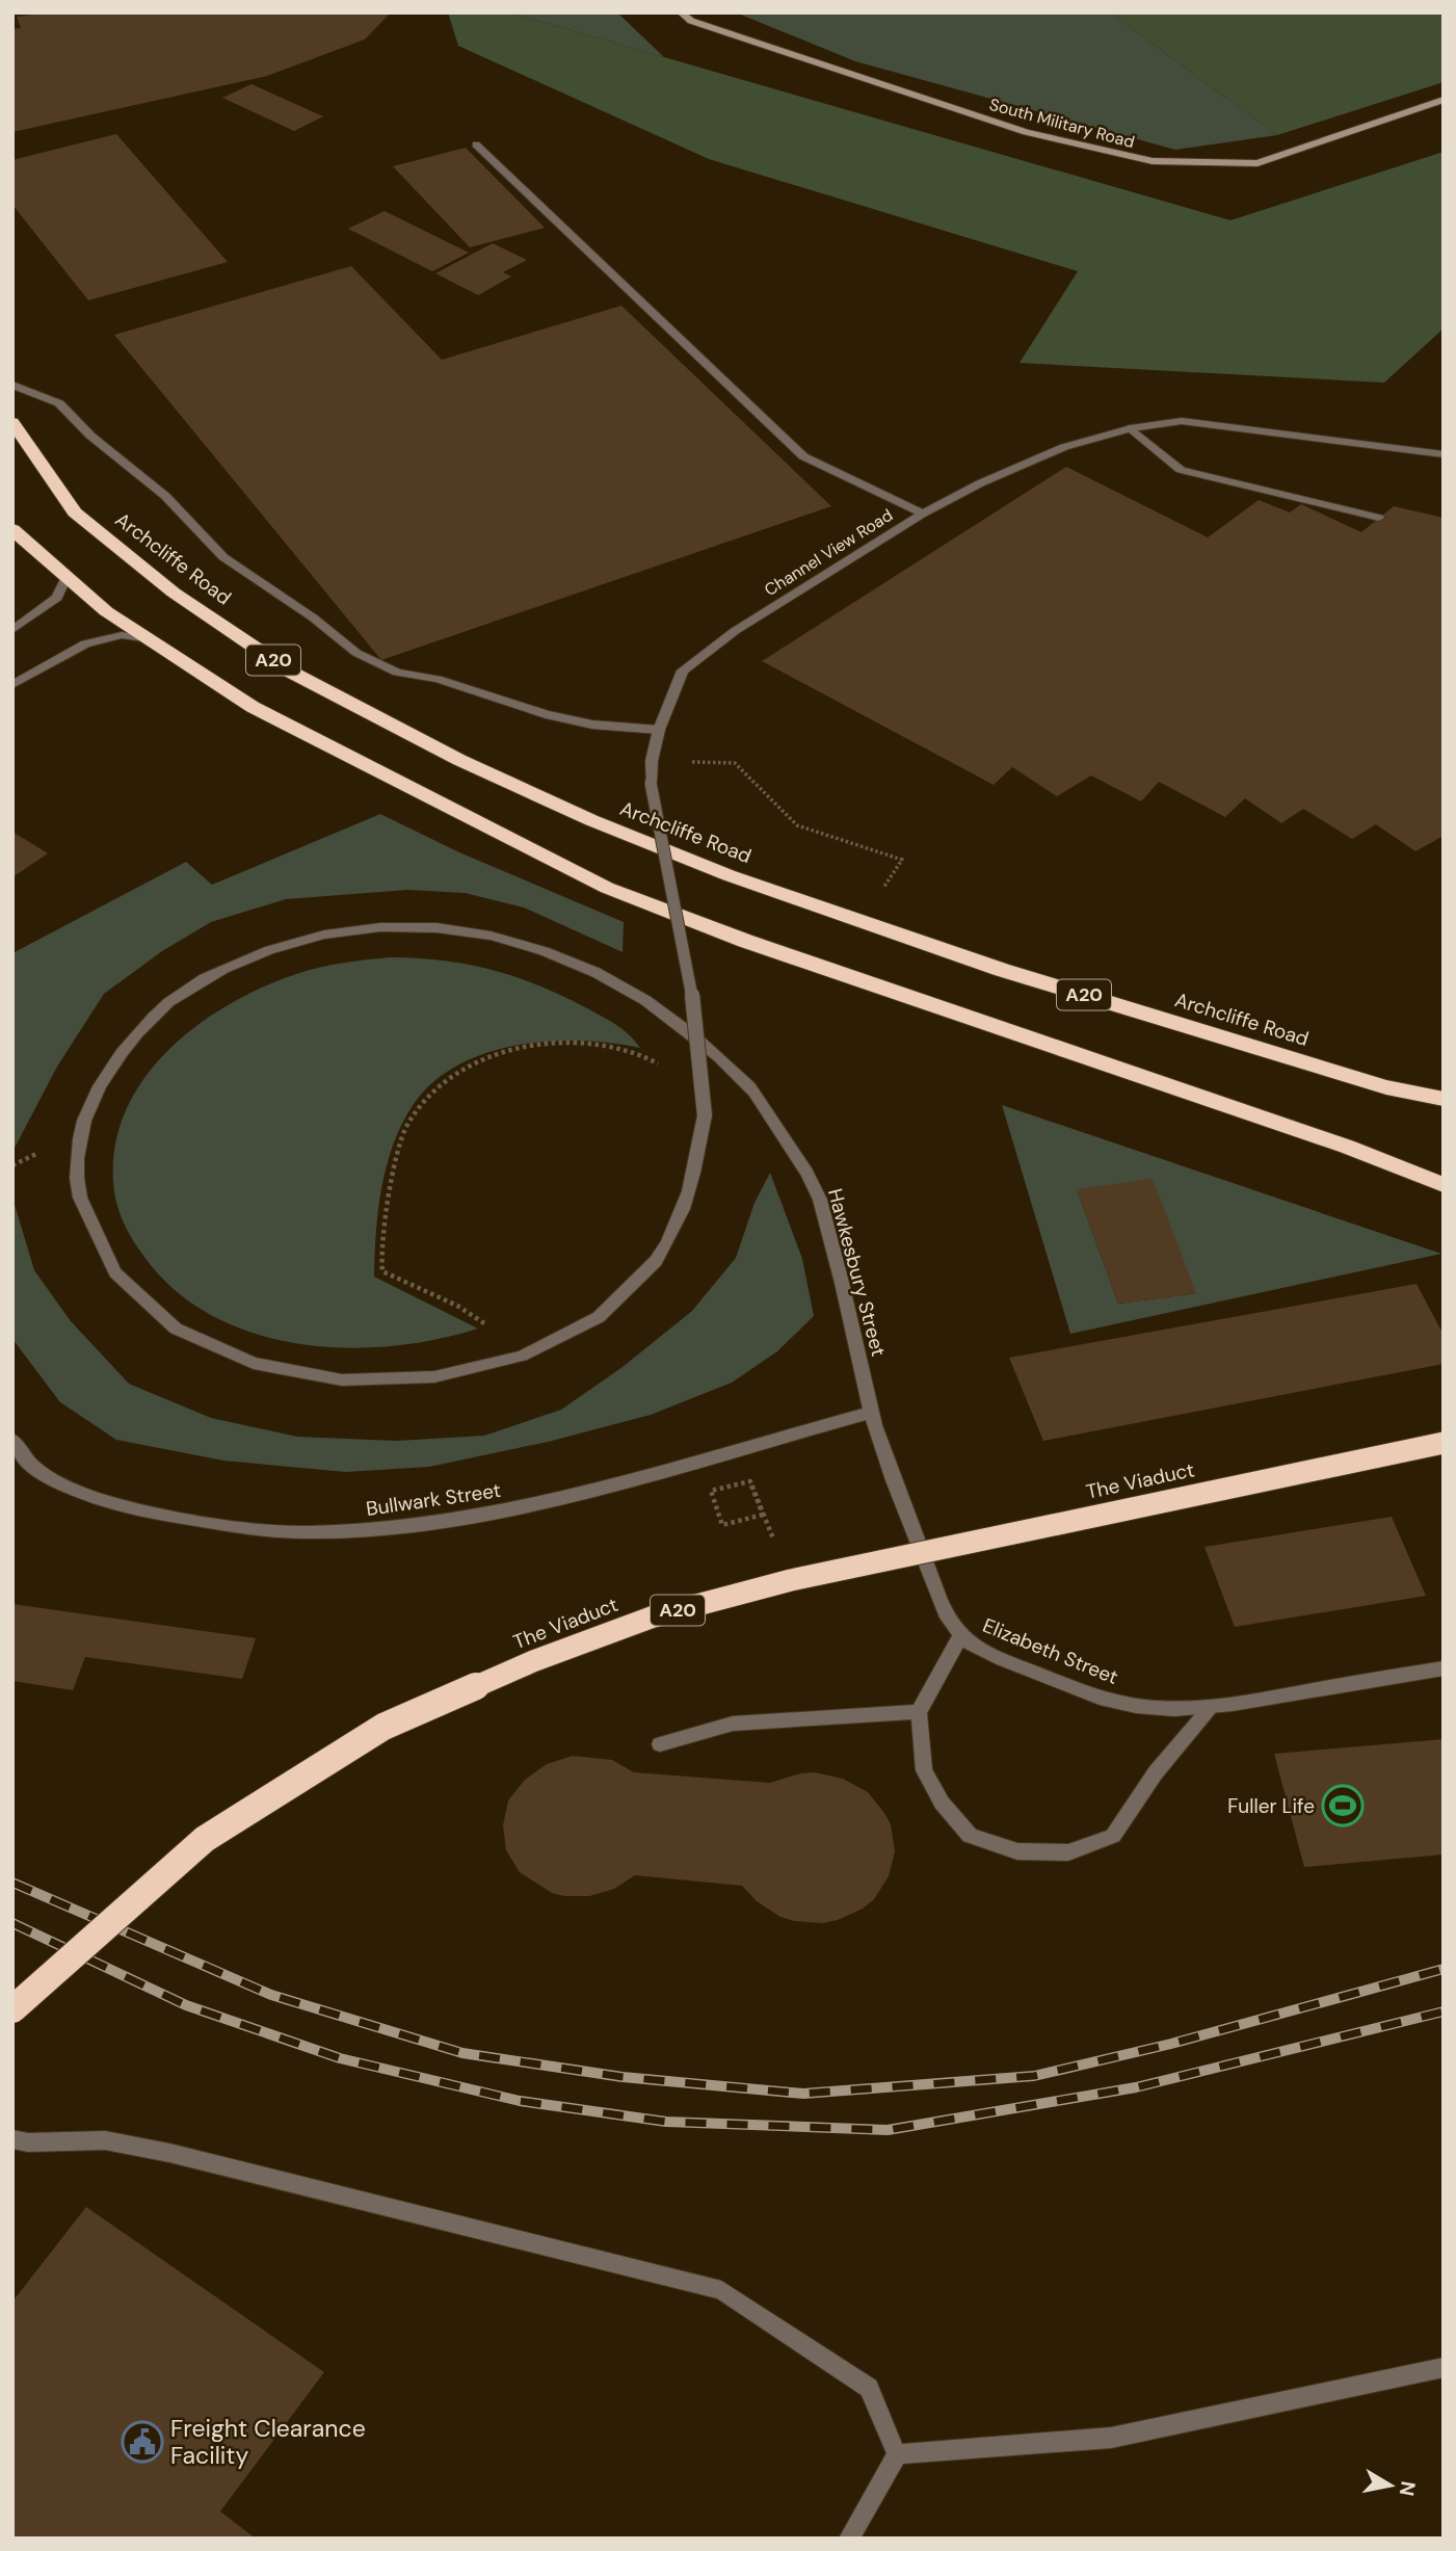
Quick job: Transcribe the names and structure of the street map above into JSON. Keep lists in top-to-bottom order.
{
  "streets": {
    "highway": ["Archcliffe Road", "A20", "The Viaduct"],
    "street": [
      "South Military Road",
      "Channel View Road",
      "Hawkesbury Street",
      "Bullwark Street",
      "Elizabeth Street"
    ]
  },
  "crossings": [
    ["Channel View Road", "Hawkesbury Street"],
    ["Hawkesbury Street", "Bullwark Street"],
    ["Hawkesbury Street", "Elizabeth Street"],
    ["Bullwark Street", "Elizabeth Street"]
  ],
  "places": {
    "sports": ["Fuller Life"],
    "public building": ["Freight Clearance Facility"]
  },
  "north": "right"
}
